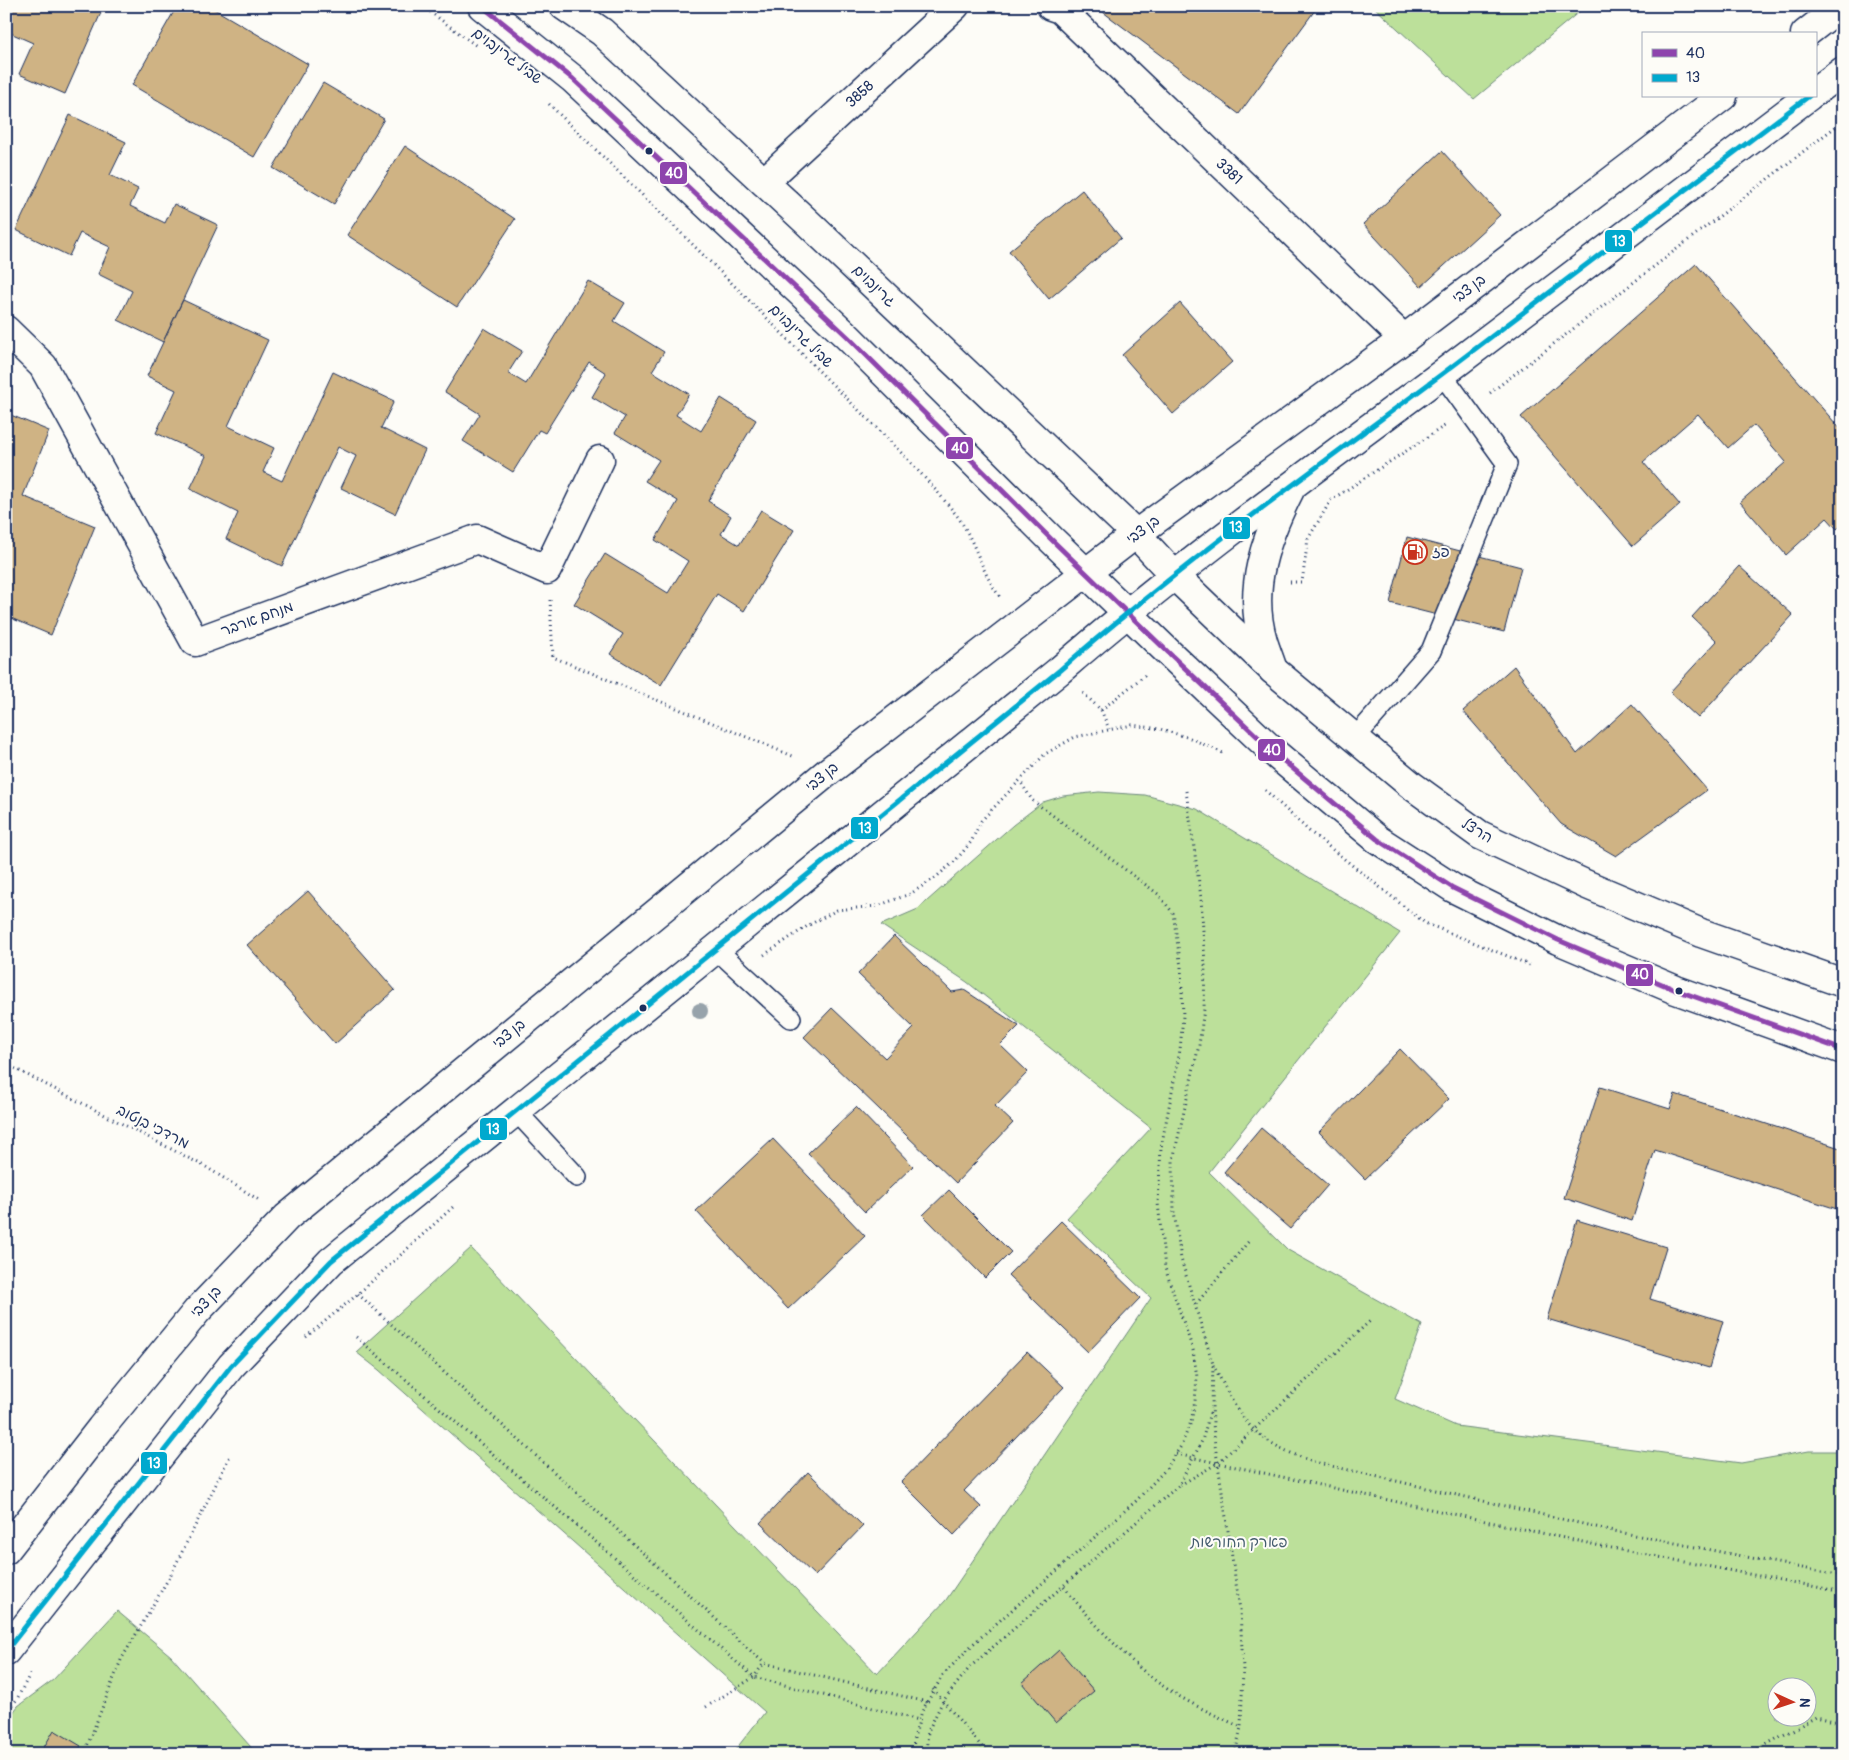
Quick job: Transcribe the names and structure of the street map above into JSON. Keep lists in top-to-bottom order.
{
  "streets": {
    "street": [
      "3858",
      "3381",
      "גרינבוים",
      "בן צבי",
      "מנחם ארבר",
      "הרצל"
    ],
    "path": ["שביל גרינבוים", "מרדכי בנטוב"]
  },
  "crossings": [
    ["שביל גרינבוים", "בן צבי"],
    ["3858", "גרינבוים"],
    ["3381", "בן צבי"],
    ["גרינבוים", "בן צבי"],
    ["גרינבוים", "הרצל"],
    ["בן צבי", "מרדכי בנטוב"]
  ],
  "parks": ["פארק החורשות"],
  "places": {
    "fuel station": ["פז"]
  },
  "lines": ["transit line 40", "transit line 13"],
  "legend": ["40", "13"],
  "north": "right"
}
